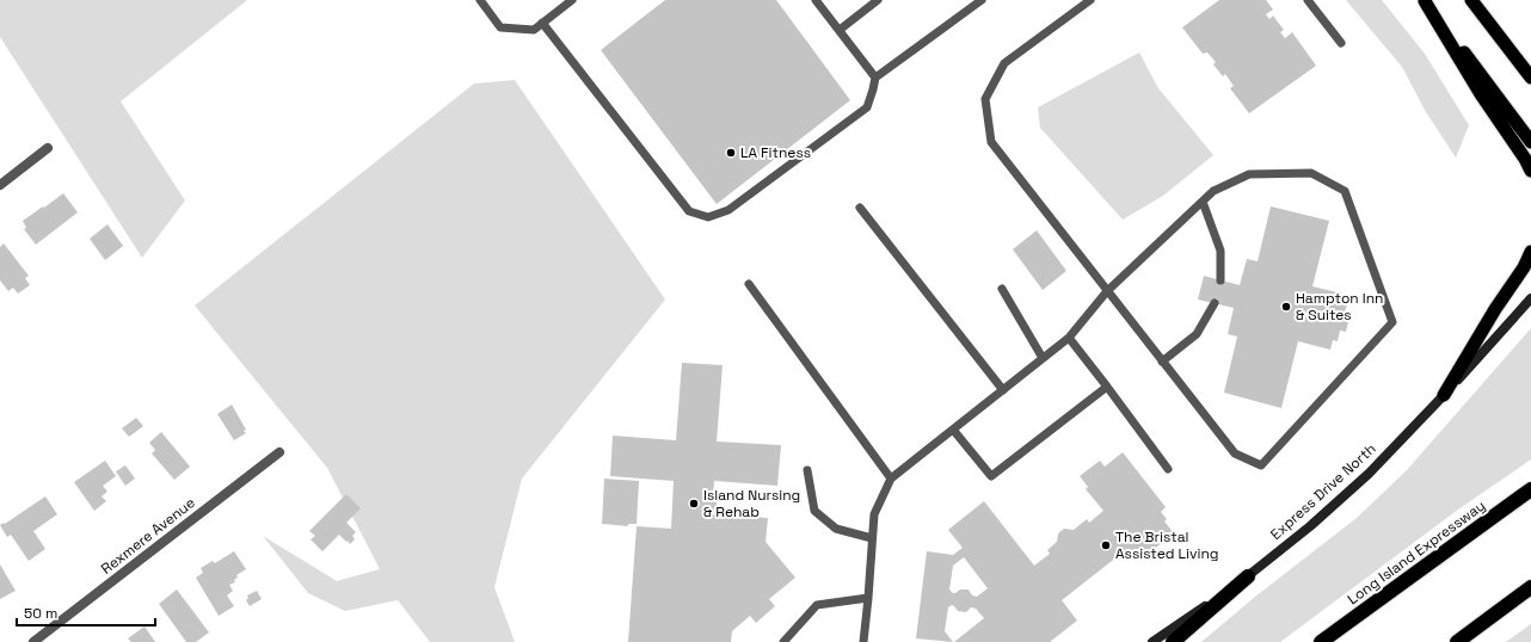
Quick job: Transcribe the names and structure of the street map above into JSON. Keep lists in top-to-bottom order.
{
  "streets": {
    "highway": ["Long Island Expressway"],
    "main road": ["Express Drive North"],
    "street": ["Rexmere Avenue"]
  },
  "places": [
    "LA Fitness",
    "Hampton Inn & Suites",
    "Island Nursing & Rehab",
    "The Bristal Assisted Living"
  ],
  "scale_bar": "50 m"
}
